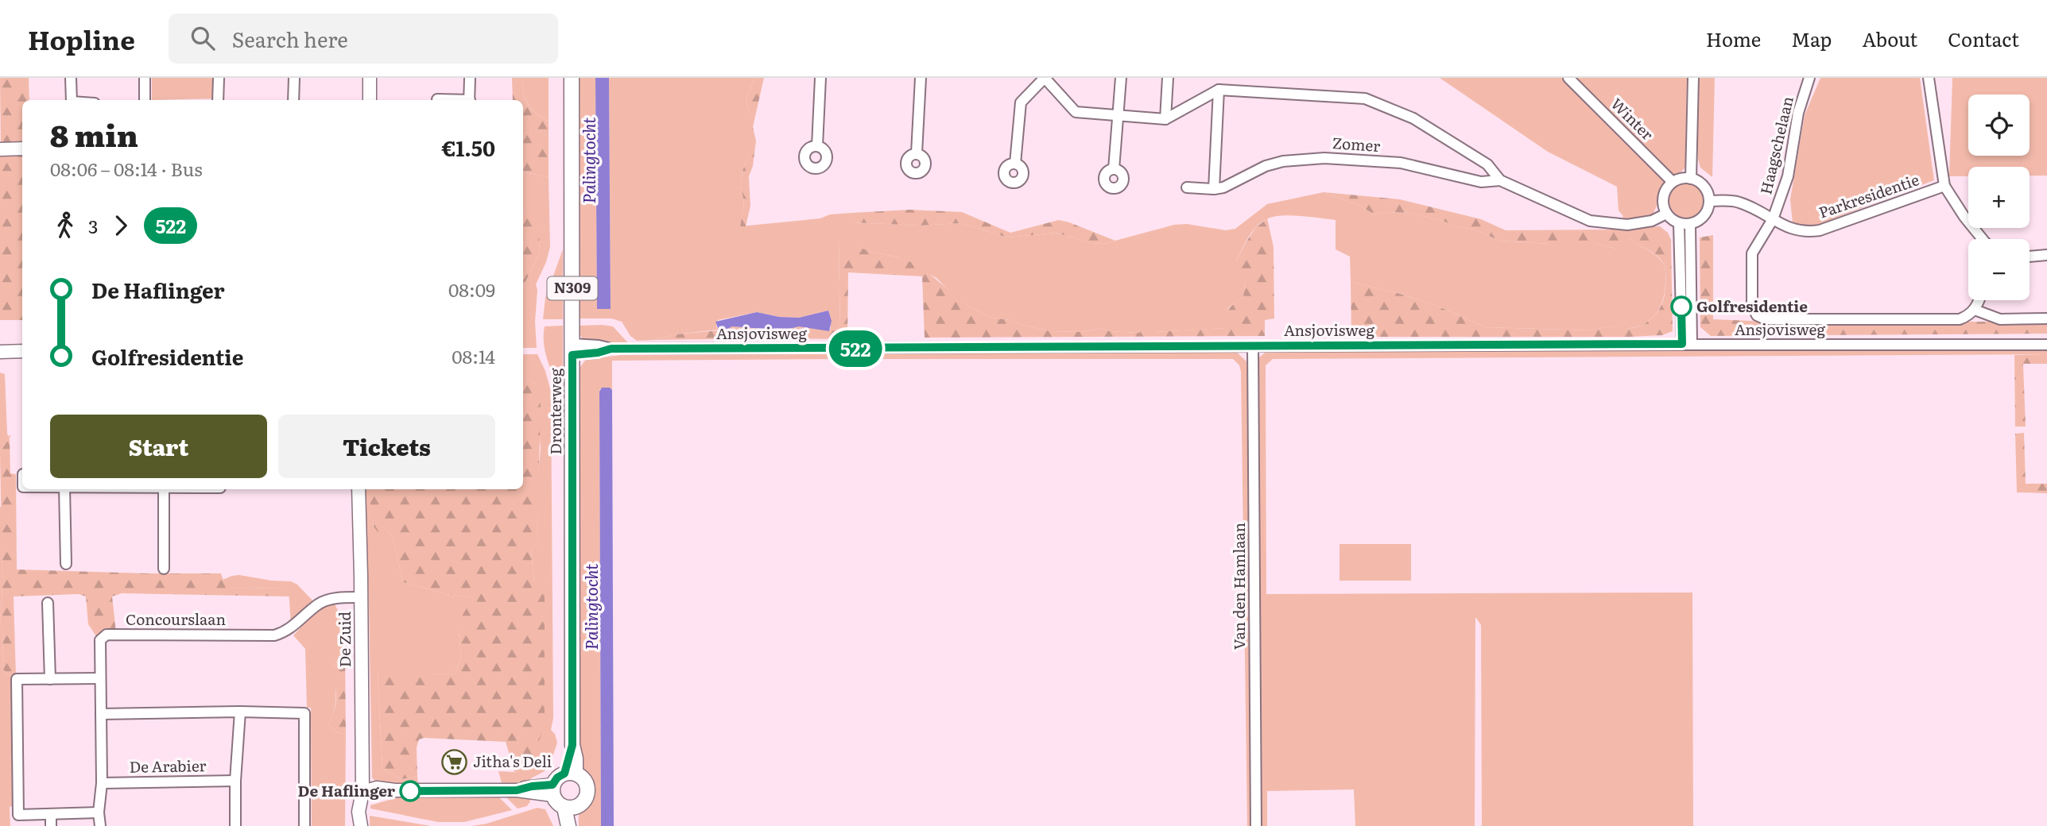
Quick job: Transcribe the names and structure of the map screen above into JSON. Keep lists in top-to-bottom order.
{
  "streets": {
    "main road": ["N309", "Dronterweg"],
    "street": [
      "Winter",
      "Zomer",
      "Haagschelaan",
      "Parkresidentie",
      "Ansjovisweg",
      "Van den Hamlaan",
      "Concourslaan",
      "De Zuid",
      "De Arabier"
    ]
  },
  "crossings": [
    ["Winter", "Parkresidentie"],
    ["Haagschelaan", "Parkresidentie"],
    ["Ansjovisweg", "Dronterweg"],
    ["Ansjovisweg", "Van den Hamlaan"],
    ["Concourslaan", "De Zuid"],
    ["Concourslaan", "De Arabier"]
  ],
  "water": ["Palingtocht"],
  "places": {
    "other": ["Golfresidentie", "De Haflinger"],
    "supermarket": ["Jitha's Deli"]
  },
  "lines": ["bus line 522"],
  "page": {
    "header": "Hopline",
    "search": "Search here",
    "nav": [
      "Home",
      "Map",
      "About",
      "Contact"
    ],
    "on_map": "522",
    "map_buttons": ["+", "−"],
    "heading": ["8 min", "08:06 – 08:14 · Bus", "€1.50"],
    "legs": ["3", "522"],
    "list": [
      {
        "name": "De Haflinger",
        "value": "08:09"
      },
      {
        "name": "Golfresidentie",
        "value": "08:14"
      }
    ],
    "buttons": ["Start", "Tickets"]
  }
}
